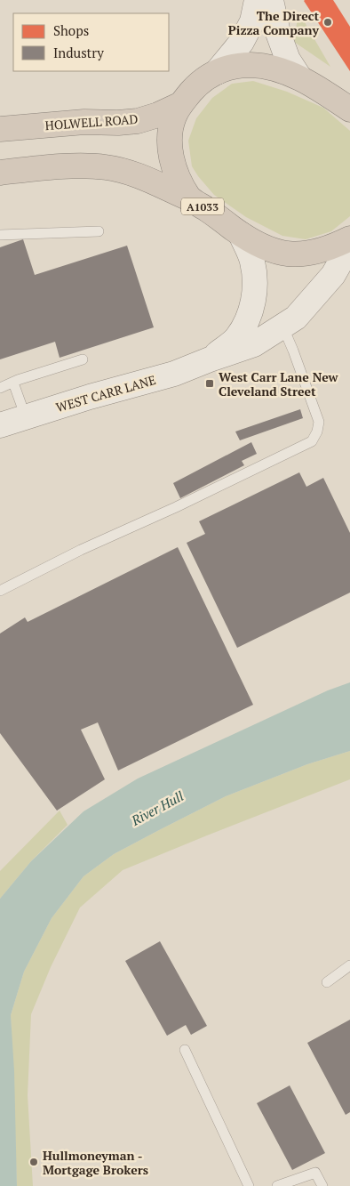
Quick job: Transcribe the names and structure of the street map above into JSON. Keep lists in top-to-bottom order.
{
  "streets": {
    "highway": ["HOLWELL ROAD", "A1033"],
    "street": ["WEST CARR LANE"]
  },
  "crossings": [
    ["HOLWELL ROAD", "A1033"],
    ["A1033", "WEST CARR LANE"]
  ],
  "water": ["River Hull"],
  "places": {
    "other": ["The Direct Pizza Company", "Hullmoneyman - Mortgage Brokers"],
    "transit": ["West Carr Lane New Cleveland Street"]
  },
  "legend": ["Shops", "Industry"]
}
